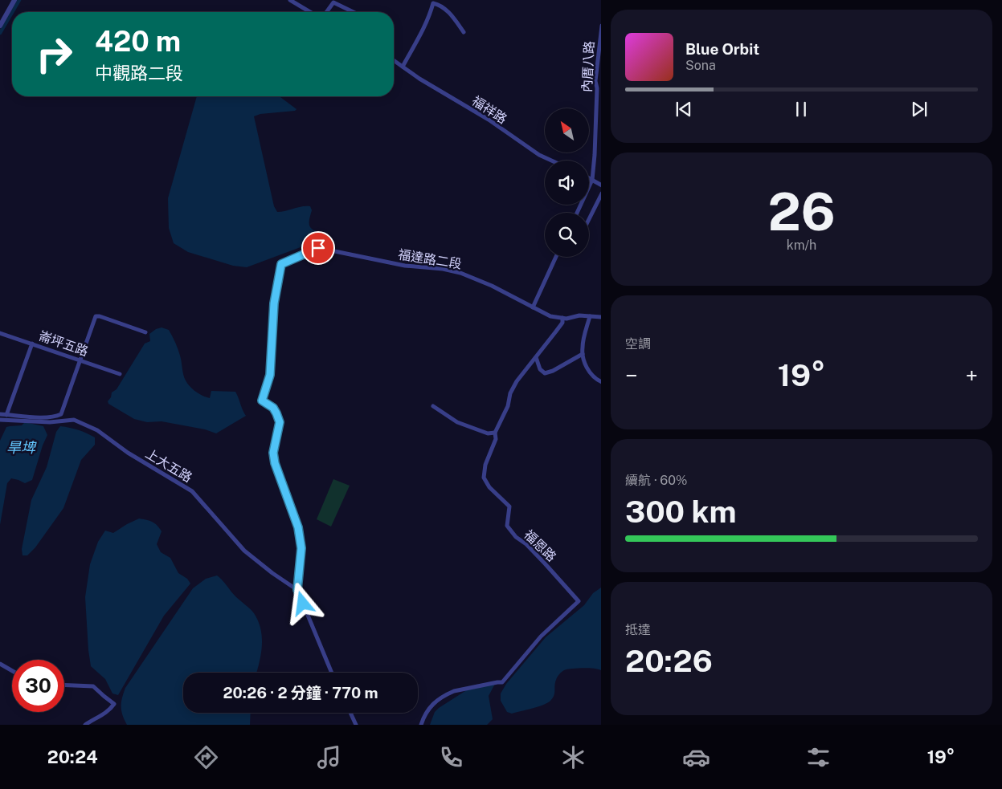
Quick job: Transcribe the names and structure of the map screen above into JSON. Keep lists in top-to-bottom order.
{
  "streets": {
    "street": [
      "內厝八路",
      "福祥路",
      "福達路二段",
      "崙坪五路",
      "上大五路",
      "福恩路"
    ]
  },
  "crossings": [
    ["福達路二段", "上大五路"],
    ["福達路二段", "福恩路"]
  ],
  "water": ["旱埤"],
  "north": "top left",
  "page": {
    "turn": ["420 m", "中觀路二段"],
    "song": ["Blue Orbit", "Sona"],
    "tile": [
      ["26", "km/h"],
      "空調",
      ["續航 · 60%", "300 km"],
      ["抵達", "20:26"]
    ],
    "heat": ["−", "19°", "+"],
    "limit": "30",
    "trip": "20:26 · 2 分鐘 · 770 m",
    "tabs": ["20:24", "19°"]
  }
}
